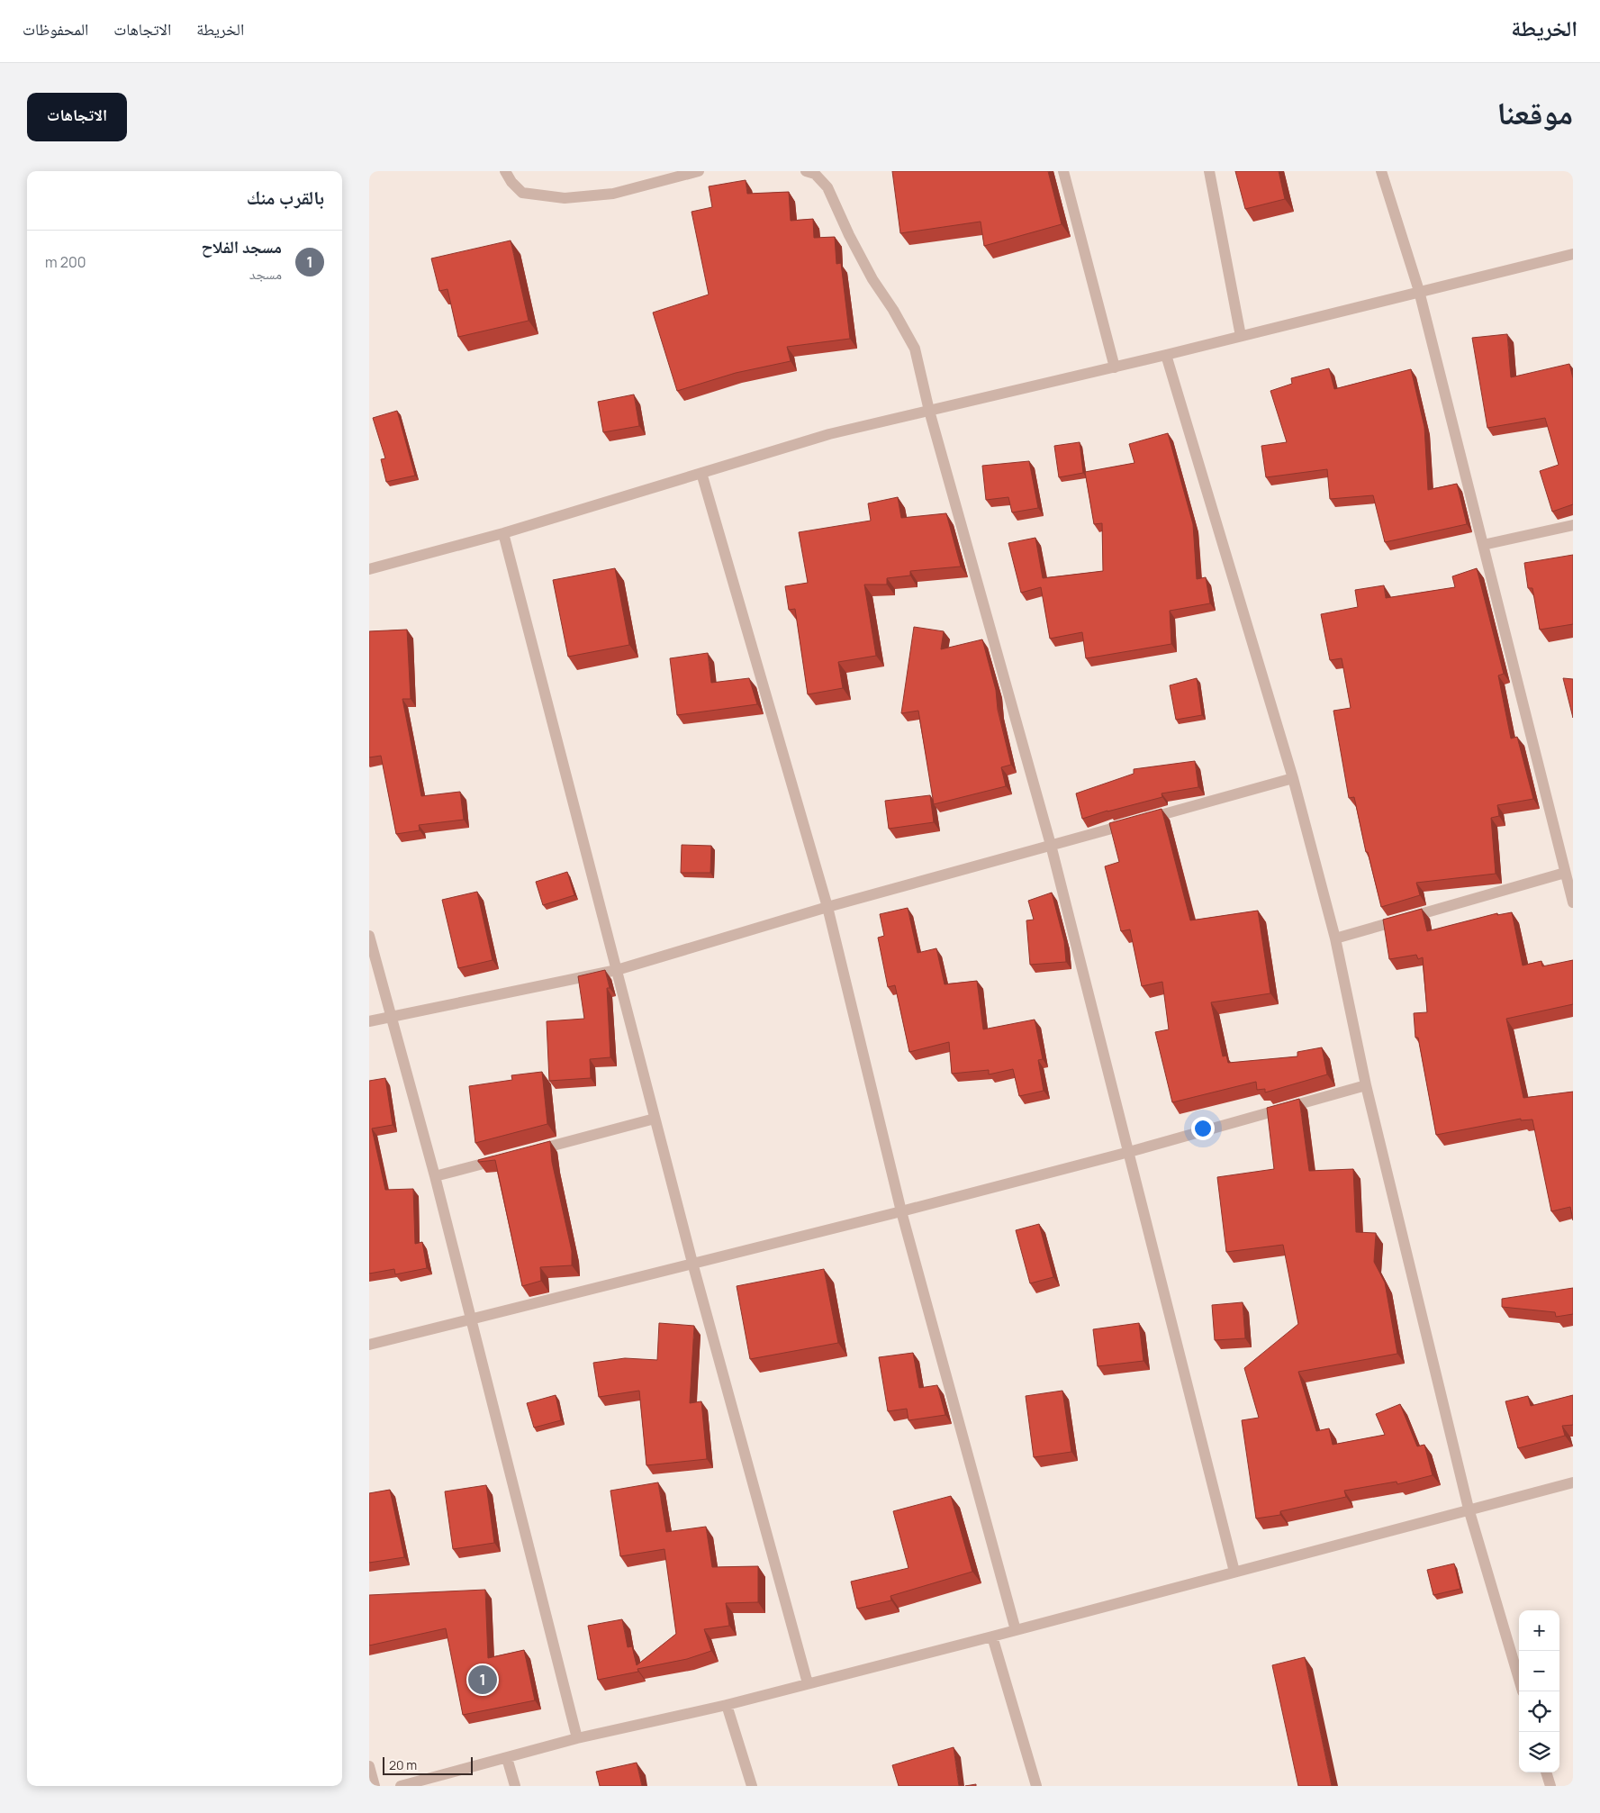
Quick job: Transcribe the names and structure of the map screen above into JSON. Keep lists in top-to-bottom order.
{
  "scale_bar": "20 m",
  "page": {
    "header": "الخريطة",
    "nav": ["الخريطة", "الاتجاهات", "المحفوظات"],
    "title": "موقعنا",
    "buttons": "الاتجاهات",
    "heading": "بالقرب منك",
    "list": [
      {
        "mark": "1",
        "name": "مسجد الفلاح",
        "note": "مسجد",
        "value": "200 m"
      }
    ],
    "map_buttons": ["+", "−"],
    "pins": "1",
    "scale": "20 m"
  }
}
